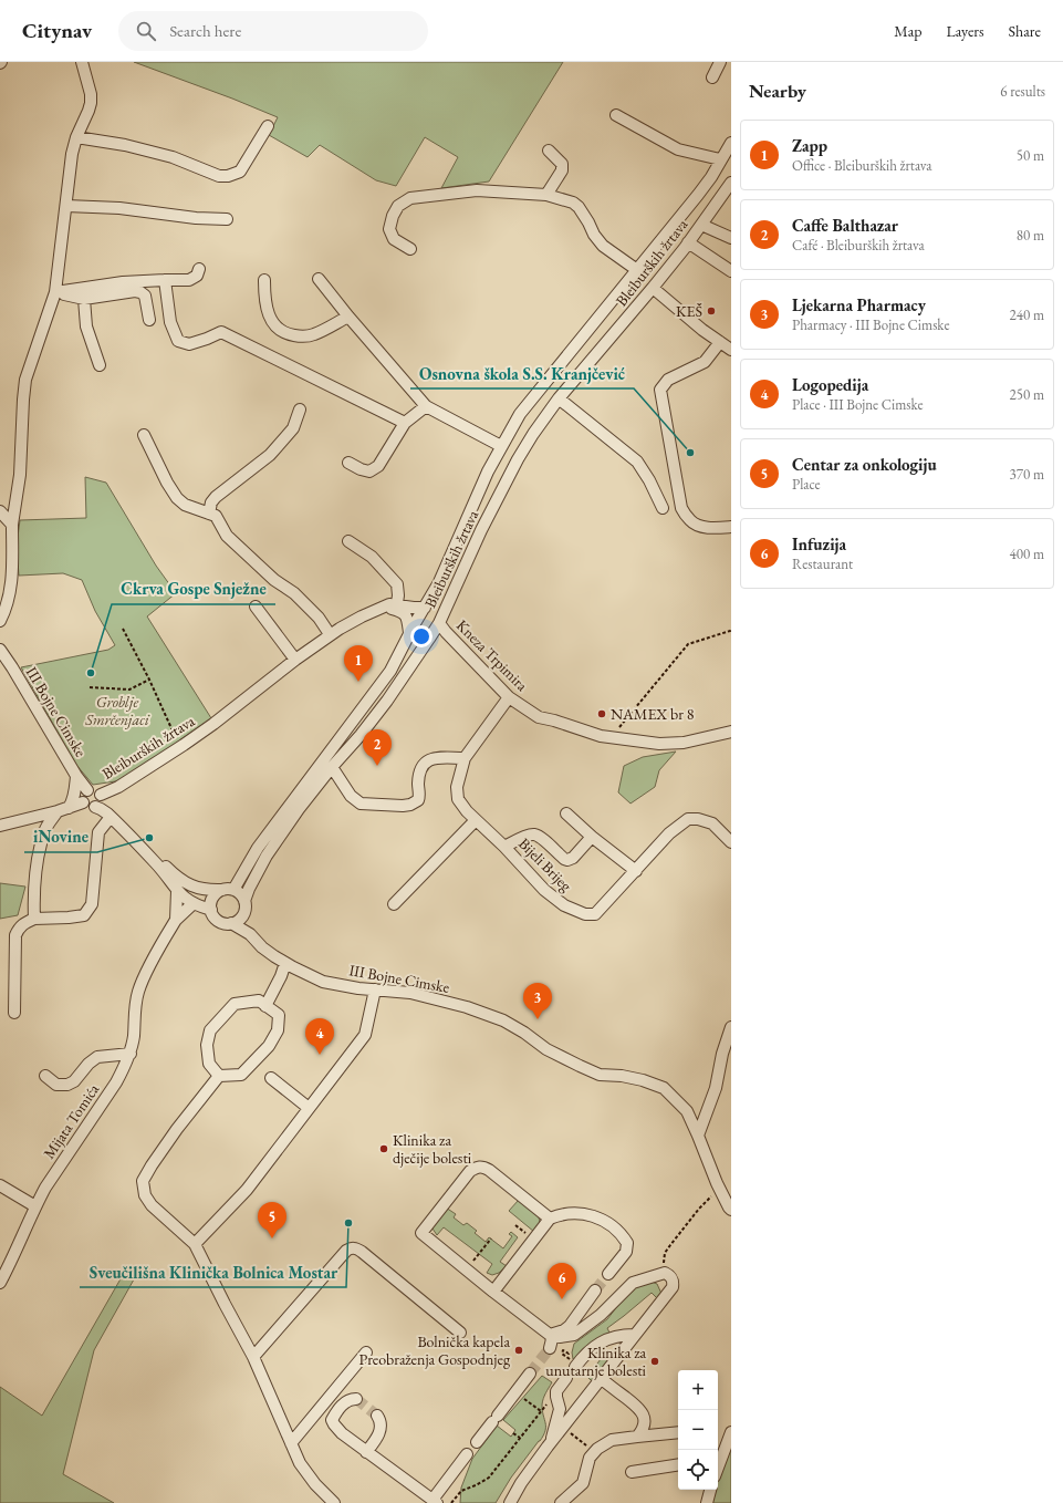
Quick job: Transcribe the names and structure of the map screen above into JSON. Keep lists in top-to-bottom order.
{
  "streets": {
    "street": [
      "Bleiburških žrtava",
      "Kneza Trpimira",
      "III Bojne Cimske",
      "Bijeli Brijeg",
      "Mijata Tomića"
    ]
  },
  "crossings": [
    ["Bleiburških žrtava", "Kneza Trpimira"],
    ["Bleiburških žrtava", "III Bojne Cimske"],
    ["Kneza Trpimira", "Bijeli Brijeg"]
  ],
  "parks": ["Groblje Smrčenjaci"],
  "places": [
    "KEŠ",
    "Osnovna škola S.S. Kranjčević",
    "Ckrva Gospe Snježne",
    "NAMEX br 8",
    "iNovine",
    "Klinika za dječije bolesti",
    "Sveučilišna Klinička Bolnica Mostar",
    "Bolnička kapela Preobraženja Gospodnjeg",
    "Klinika za unutarnje bolesti"
  ],
  "page": {
    "header": "Citynav",
    "search": "Search here",
    "nav": ["Map", "Layers", "Share"],
    "heading": ["Nearby", "6 results"],
    "list": [
      {
        "mark": "1",
        "name": "Zapp",
        "note": "Office · Bleiburških žrtava",
        "value": "50 m"
      },
      {
        "mark": "2",
        "name": "Caffe Balthazar",
        "note": "Café · Bleiburških žrtava",
        "value": "80 m"
      },
      {
        "mark": "3",
        "name": "Ljekarna Pharmacy",
        "note": "Pharmacy · III Bojne Cimske",
        "value": "240 m"
      },
      {
        "mark": "4",
        "name": "Logopedija",
        "note": "Place · III Bojne Cimske",
        "value": "250 m"
      },
      {
        "mark": "5",
        "name": "Centar za onkologiju",
        "note": "Place",
        "value": "370 m"
      },
      {
        "mark": "6",
        "name": "Infuzija",
        "note": "Restaurant",
        "value": "400 m"
      }
    ],
    "pins": [
      "1",
      "2",
      "3",
      "4",
      "5",
      "6"
    ],
    "map_buttons": ["+", "−"]
  }
}
